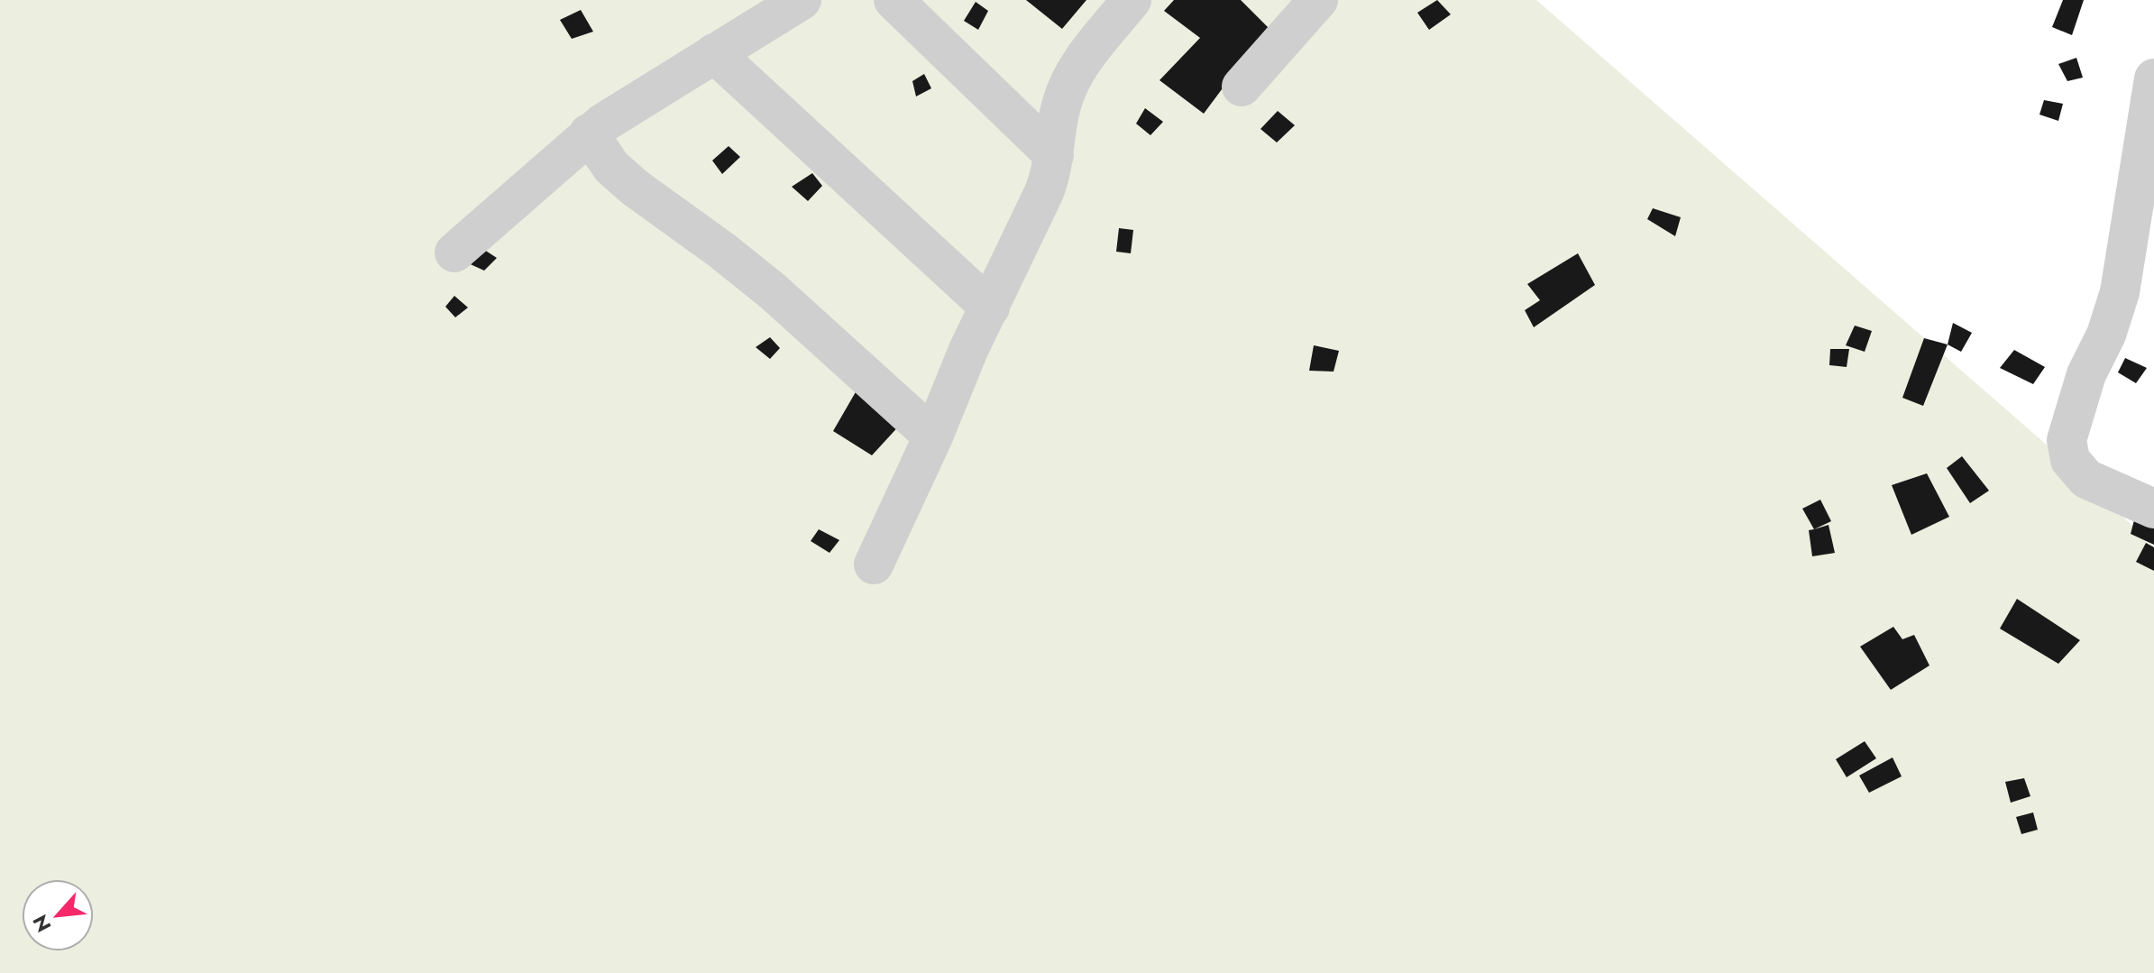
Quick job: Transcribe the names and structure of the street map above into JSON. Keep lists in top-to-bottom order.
{
  "north": "bottom left"
}
